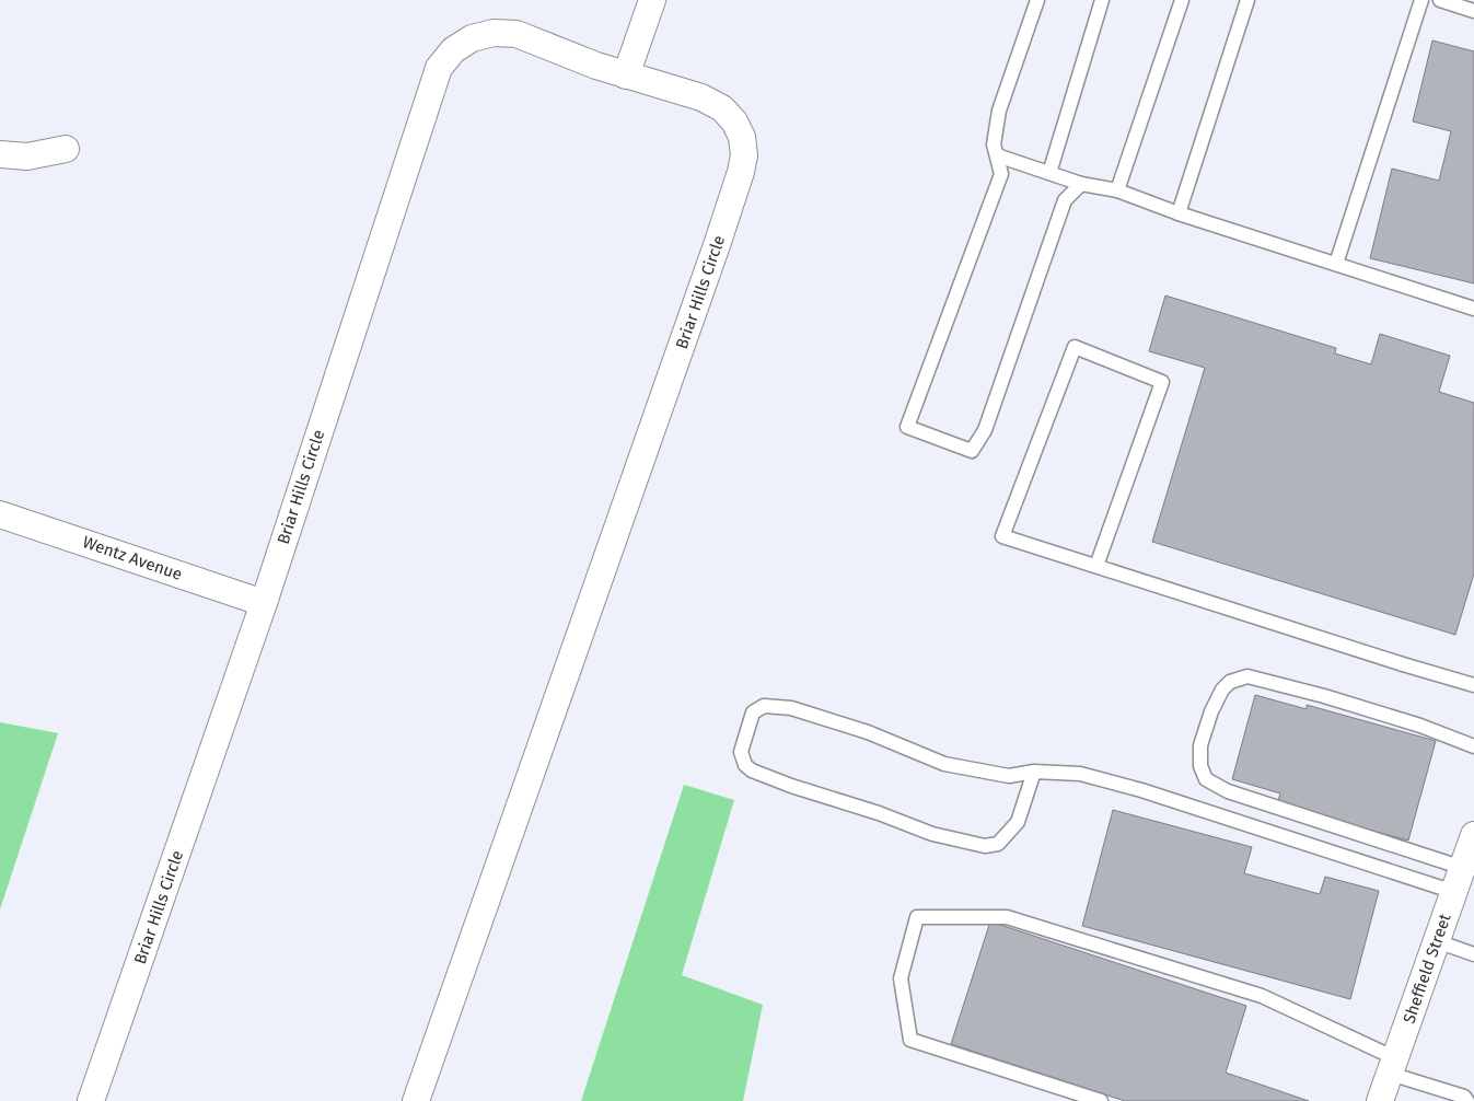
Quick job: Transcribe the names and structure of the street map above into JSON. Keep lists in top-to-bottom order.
{
  "streets": {
    "street": ["Briar Hills Circle", "Wentz Avenue", "Sheffield Street"]
  },
  "crossings": [
    ["Briar Hills Circle", "Wentz Avenue"]
  ]
}
